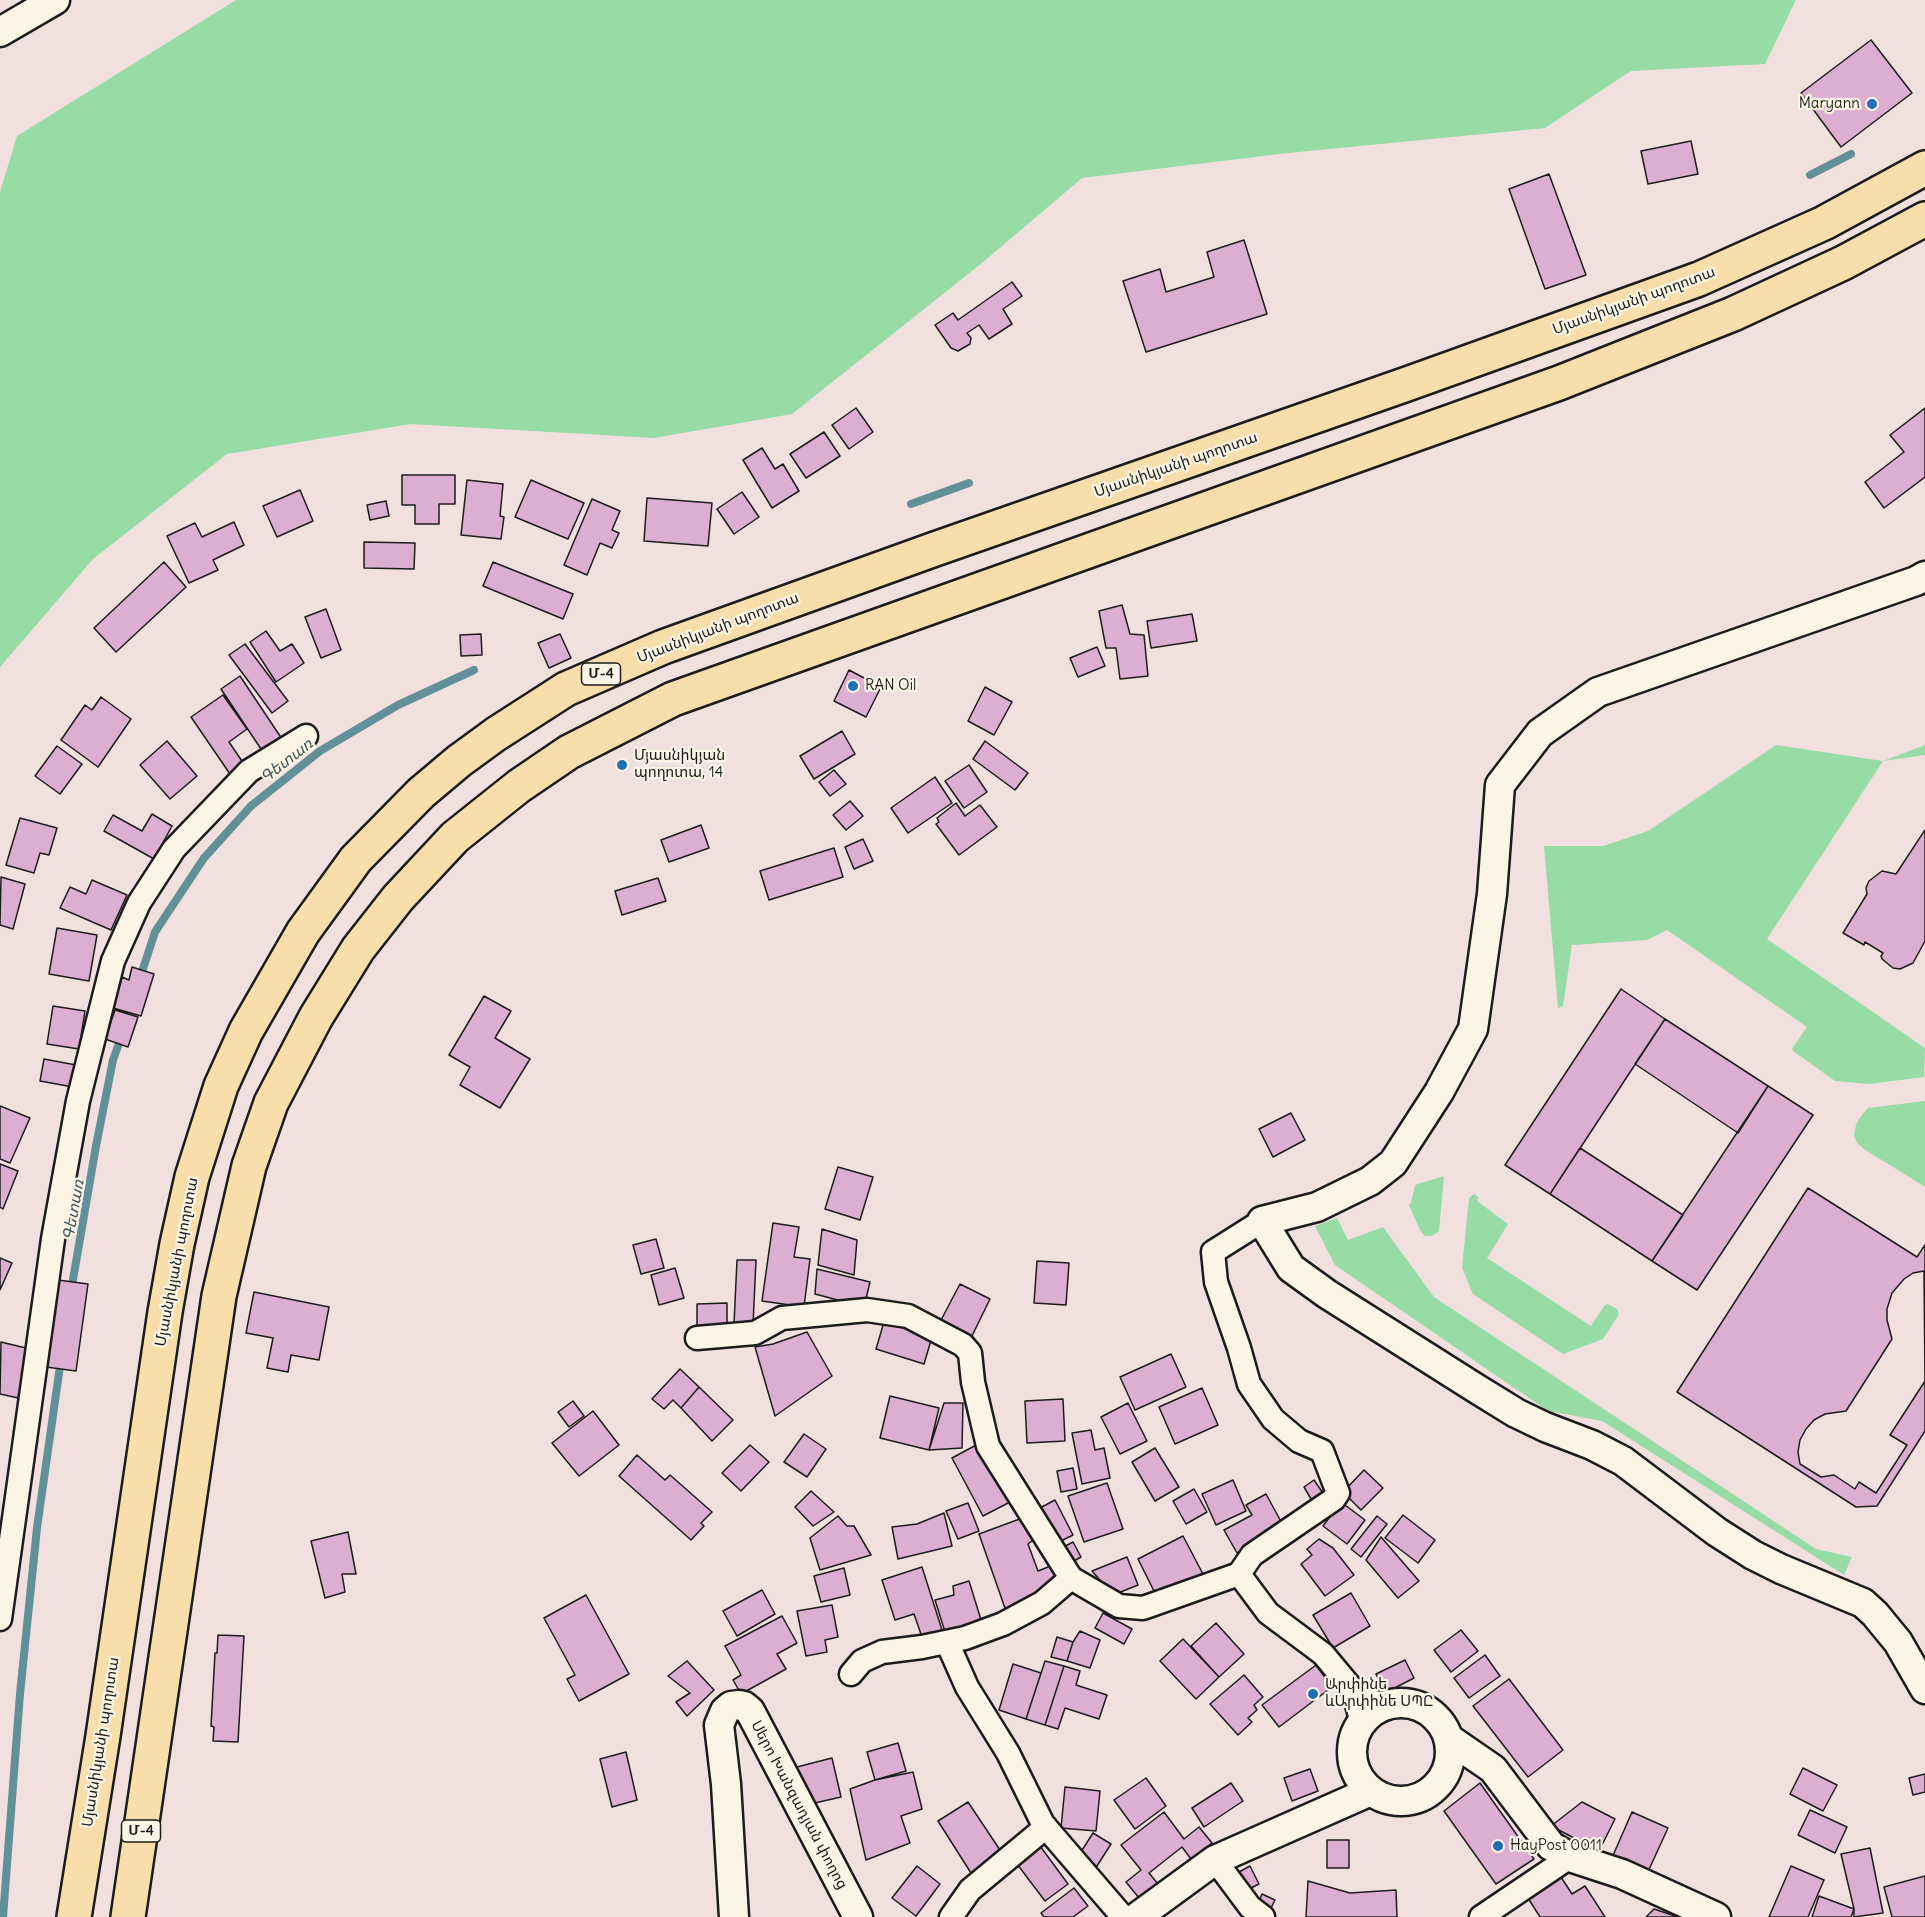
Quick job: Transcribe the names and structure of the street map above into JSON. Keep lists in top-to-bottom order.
{
  "streets": {
    "highway": ["Մյասնիկյանի պողոտա", "Մ-4"],
    "street": ["Սերո Խանզադյան փողոց"]
  },
  "water": ["Գետառ"],
  "places": [
    "Maryann",
    "RAN Oil",
    "Մյասնիկյան պողոտա, 14",
    "Արփինե ևԱրփինե ՍՊԸ",
    "HayPost 0011"
  ]
}
